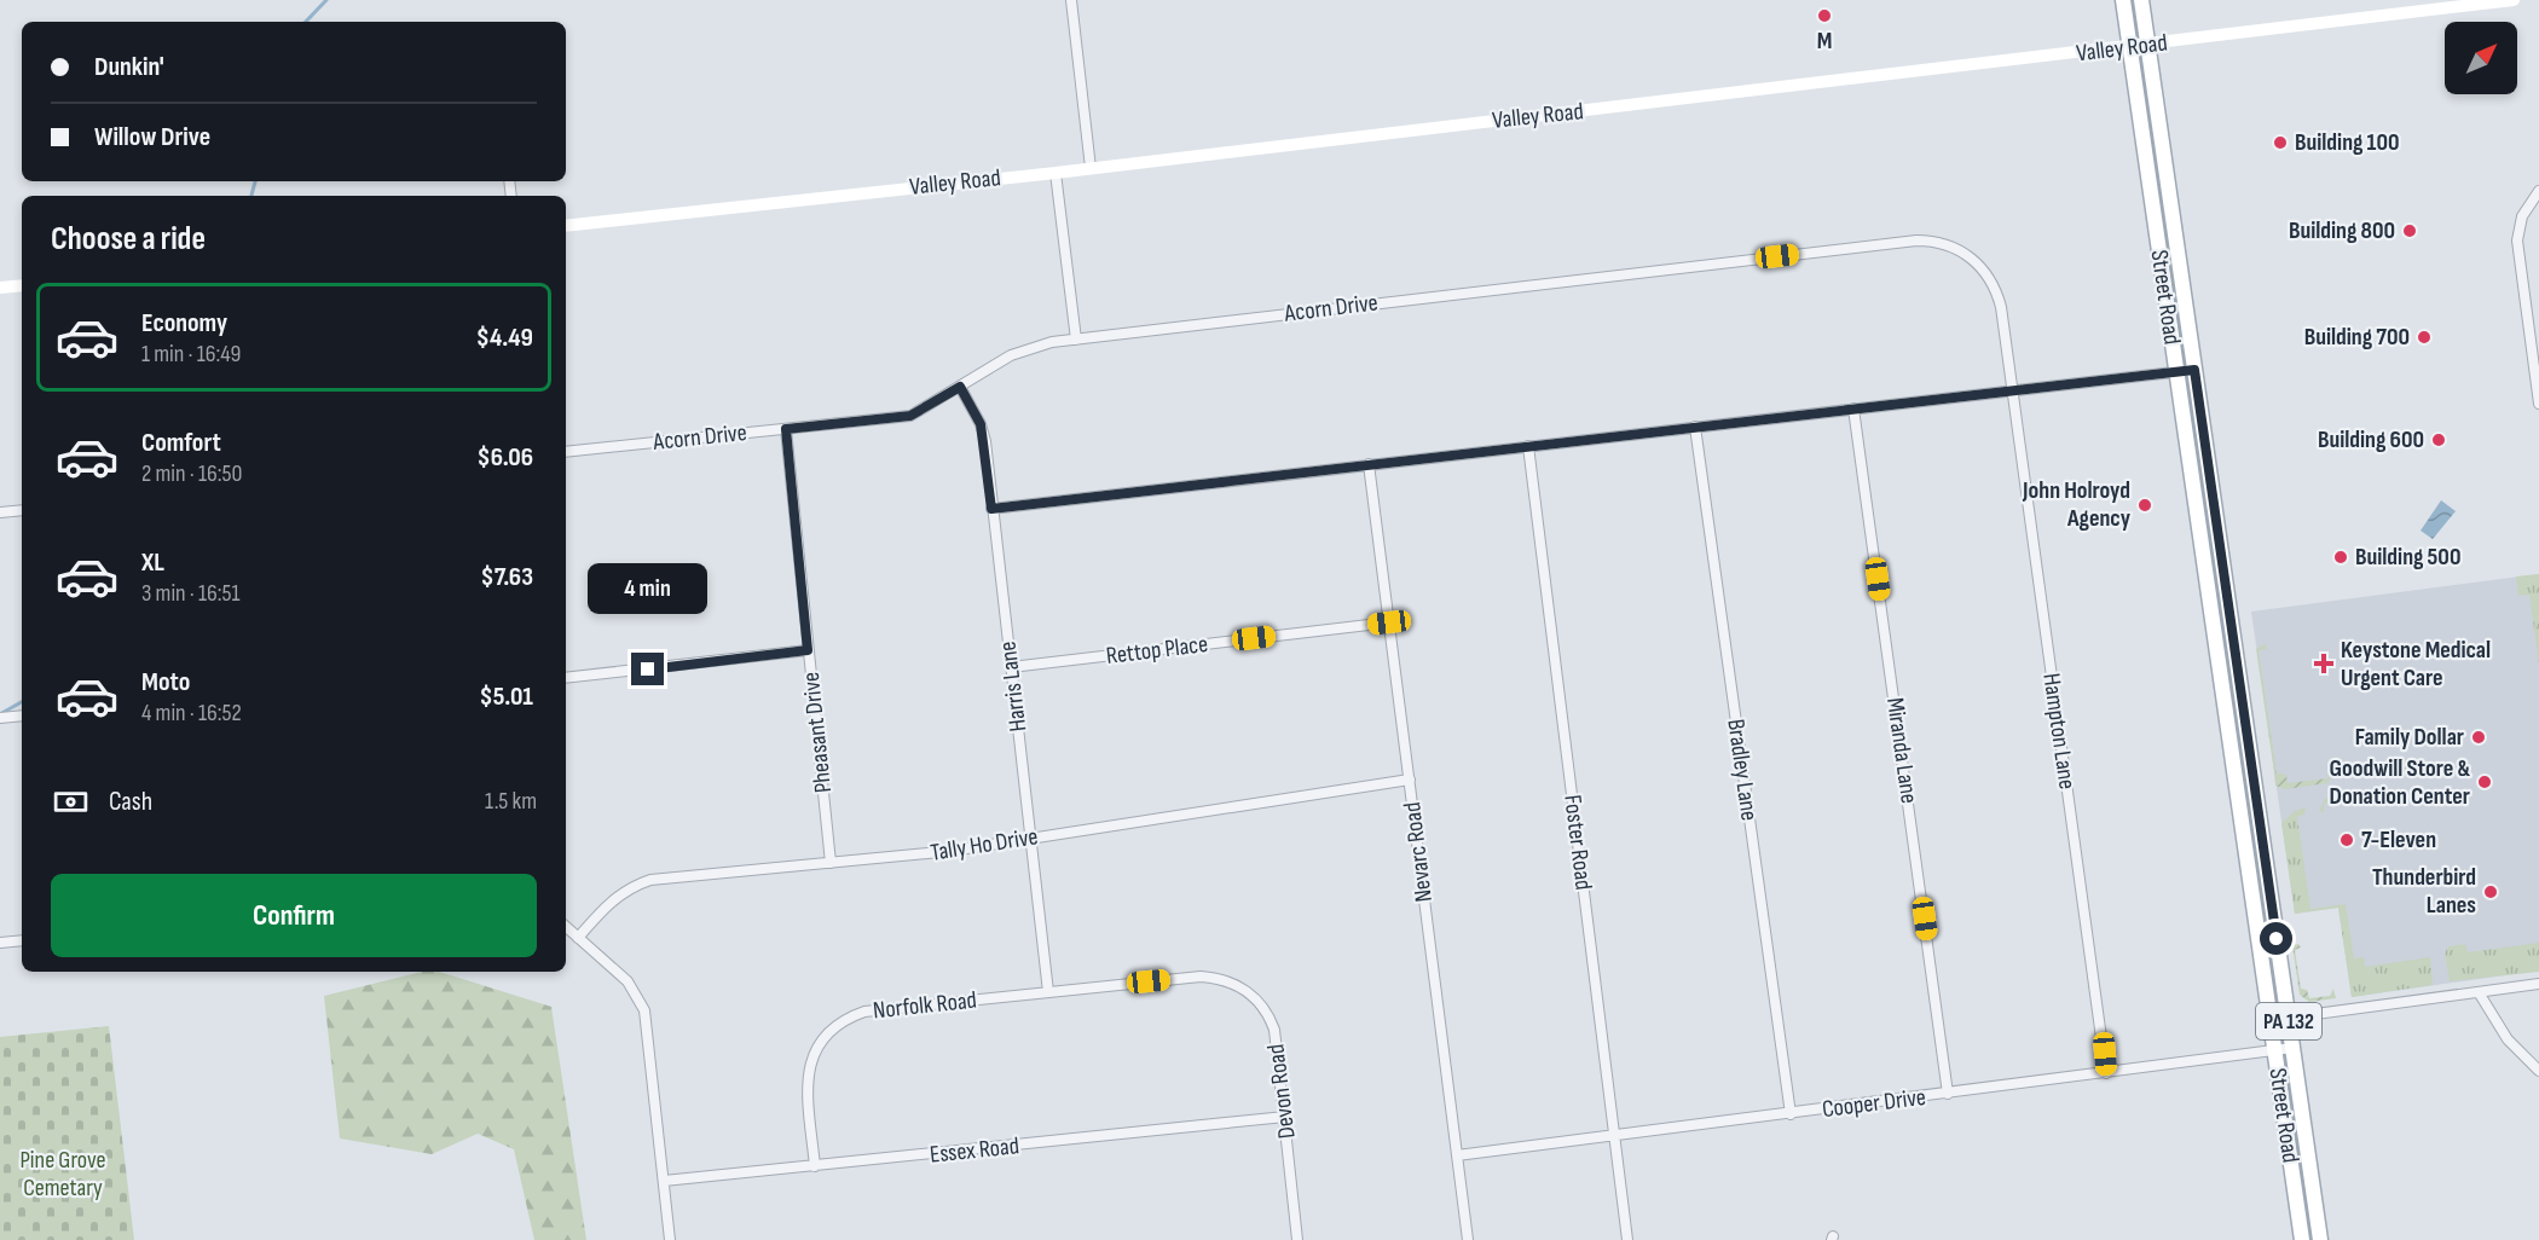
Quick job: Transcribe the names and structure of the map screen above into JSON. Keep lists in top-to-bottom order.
{
  "streets": {
    "main road": ["Street Road", "PA 132"],
    "street": [
      "Valley Road",
      "Acorn Drive",
      "Rettop Place",
      "Harris Lane",
      "Hampton Lane",
      "Pheasant Drive",
      "Miranda Lane",
      "Bradley Lane",
      "Foster Road",
      "Tally Ho Drive",
      "Nevarc Road",
      "Norfolk Road",
      "Devon Road",
      "Cooper Drive",
      "Essex Road"
    ]
  },
  "crossings": [
    ["Valley Road", "Street Road"],
    ["Street Road", "Cooper Drive"],
    ["Acorn Drive", "Harris Lane"],
    ["Acorn Drive", "Hampton Lane"],
    ["Acorn Drive", "Pheasant Drive"],
    ["Rettop Place", "Harris Lane"],
    ["Rettop Place", "Nevarc Road"],
    ["Harris Lane", "Tally Ho Drive"],
    ["Harris Lane", "Norfolk Road"],
    ["Hampton Lane", "Cooper Drive"],
    ["Pheasant Drive", "Tally Ho Drive"],
    ["Miranda Lane", "Cooper Drive"],
    ["Bradley Lane", "Cooper Drive"],
    ["Foster Road", "Cooper Drive"],
    ["Tally Ho Drive", "Nevarc Road"],
    ["Nevarc Road", "Cooper Drive"],
    ["Norfolk Road", "Devon Road"],
    ["Norfolk Road", "Essex Road"],
    ["Devon Road", "Essex Road"]
  ],
  "parks": ["Pine Grove Cemetary"],
  "places": {
    "other": [
      "M",
      "Building 100",
      "Building 800",
      "Building 700",
      "Building 600",
      "John Holroyd Agency",
      "Building 500",
      "Family Dollar",
      "Goodwill Store & Donation Center",
      "7-Eleven",
      "Thunderbird Lanes"
    ],
    "health": ["Keystone Medical Urgent Care"]
  },
  "north": "top right",
  "page": {
    "banner": ["Dunkin'", "Willow Drive"],
    "heading": "Choose a ride",
    "list": [
      {
        "name": "Economy",
        "note": "1 min · 16:49",
        "value": "$4.49"
      },
      {
        "name": "Comfort",
        "note": "2 min · 16:50",
        "value": "$6.06"
      },
      {
        "name": "XL",
        "note": "3 min · 16:51",
        "value": "$7.63"
      },
      {
        "name": "Moto",
        "note": "4 min · 16:52",
        "value": "$5.01"
      }
    ],
    "bubble": "4 min",
    "pay": ["Cash", "1.5 km"],
    "buttons": "Confirm"
  }
}
